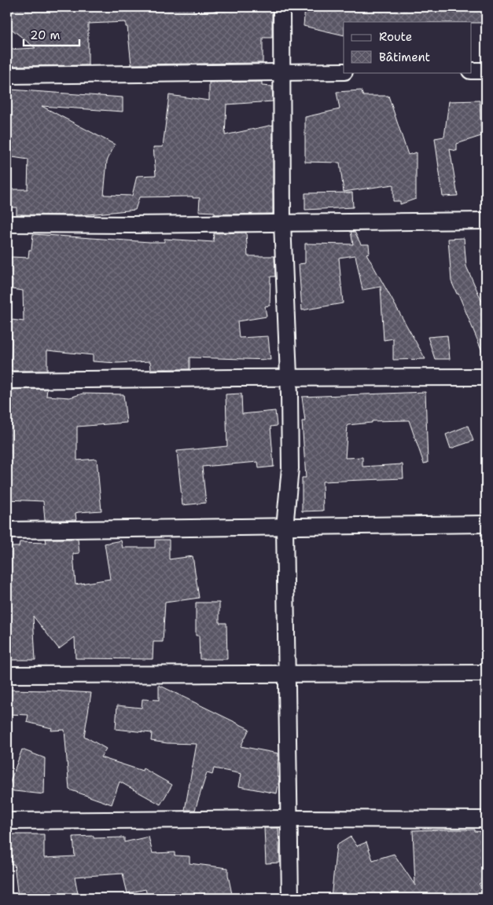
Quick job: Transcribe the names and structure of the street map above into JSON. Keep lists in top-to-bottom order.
{
  "legend": ["Route", "Bâtiment"],
  "scale_bar": "20 m"
}
